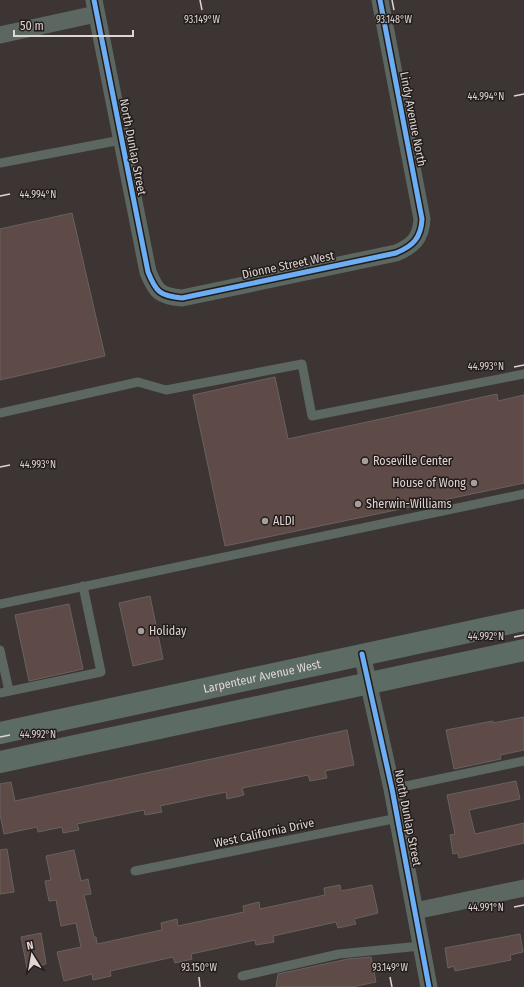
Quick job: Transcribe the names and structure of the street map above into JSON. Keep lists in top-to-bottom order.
{
  "streets": {
    "main road": ["Larpenteur Avenue West"],
    "street": ["Lindy Avenue North", "North Dunlap Street", "Dionne Street West"],
    "lane": ["West California Drive"]
  },
  "crossings": [
    ["Lindy Avenue North", "Dionne Street West"],
    ["North Dunlap Street", "Dionne Street West"],
    ["North Dunlap Street", "Larpenteur Avenue West"],
    ["North Dunlap Street", "West California Drive"]
  ],
  "places": [
    "Roseville Center",
    "House of Wong",
    "Sherwin-Williams",
    "ALDI",
    "Holiday"
  ],
  "scale_bar": "50 m",
  "north": "top",
  "coordinates": [
    "93.149°W",
    "93.148°W",
    "44.994°N",
    "44.993°N",
    "44.992°N",
    "44.991°N",
    "93.150°W"
  ]
}
